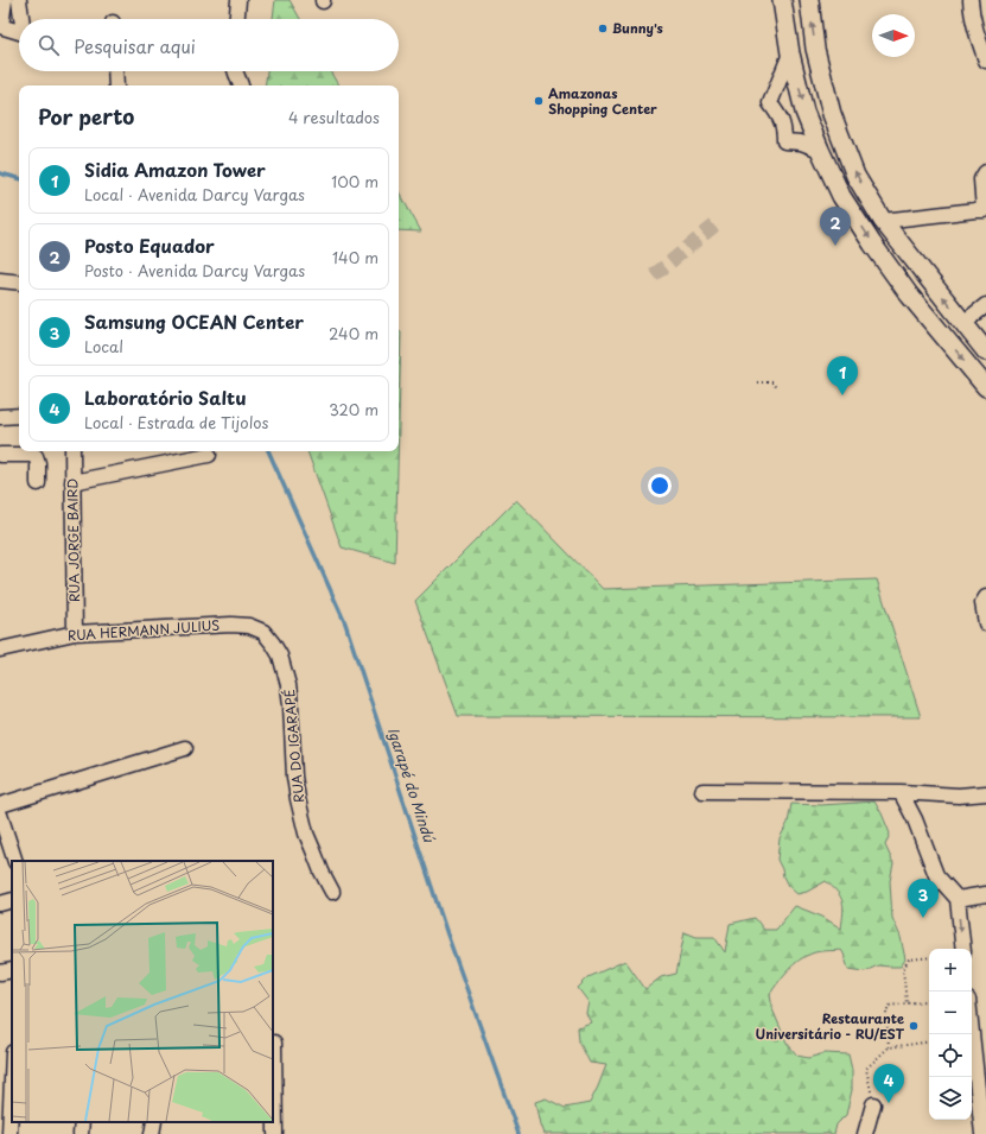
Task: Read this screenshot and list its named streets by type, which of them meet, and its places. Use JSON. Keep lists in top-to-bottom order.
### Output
{
  "streets": {
    "street": ["RUA JORGE BAIRD", "RUA HERMANN JULIUS", "RUA DO IGARAPÉ"]
  },
  "crossings": [
    ["RUA JORGE BAIRD", "RUA HERMANN JULIUS"],
    ["RUA HERMANN JULIUS", "RUA DO IGARAPÉ"]
  ],
  "water": ["Igarapé do Mindú"],
  "places": ["Bunny's", "Amazonas Shopping Center", "Restaurante Universitário - RU/EST"],
  "north": "right",
  "page": {
    "search": "Pesquisar aqui",
    "heading": ["Por perto", "4 resultados"],
    "list": [
      {
        "mark": "1",
        "name": "Sidia Amazon Tower",
        "note": "Local · Avenida Darcy Vargas",
        "value": "100 m"
      },
      {
        "mark": "2",
        "name": "Posto Equador",
        "note": "Posto · Avenida Darcy Vargas",
        "value": "140 m"
      },
      {
        "mark": "3",
        "name": "Samsung OCEAN Center",
        "note": "Local",
        "value": "240 m"
      },
      {
        "mark": "4",
        "name": "Laboratório Saltu",
        "note": "Local · Estrada de Tijolos",
        "value": "320 m"
      }
    ],
    "pins": [
      "2",
      "1",
      "3",
      "4"
    ],
    "map_buttons": ["+", "−"]
  }
}
